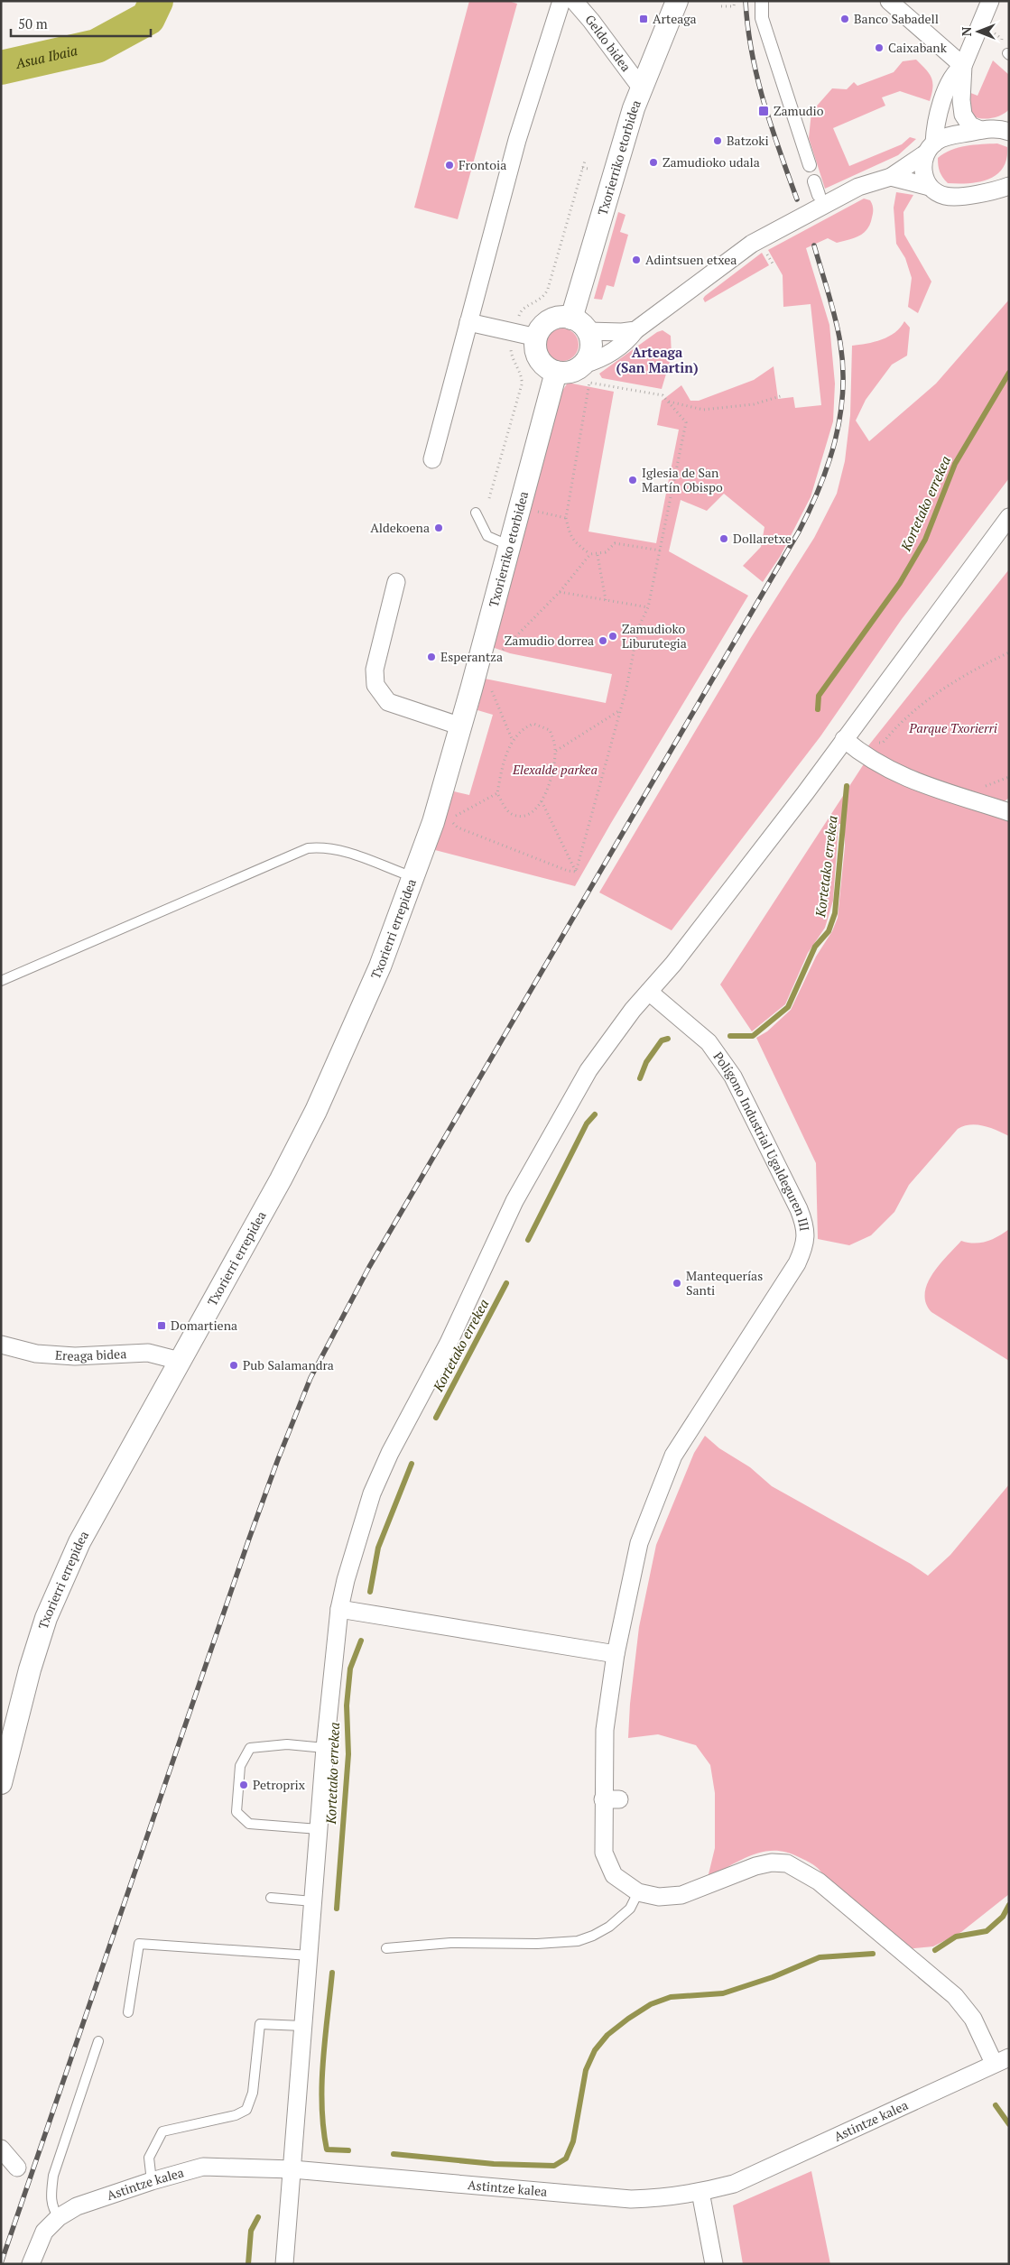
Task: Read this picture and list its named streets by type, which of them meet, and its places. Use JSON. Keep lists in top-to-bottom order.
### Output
{
  "streets": {
    "street": [
      "Geldo bidea",
      "Txorierriko etorbidea",
      "Txorierri errepidea",
      "Polígono Industrial Ugaldeguren III",
      "Ereaga bidea",
      "Astintze kalea"
    ]
  },
  "crossings": [
    ["Geldo bidea", "Txorierriko etorbidea"],
    ["Txorierriko etorbidea", "Txorierri errepidea"],
    ["Txorierri errepidea", "Ereaga bidea"]
  ],
  "districts": ["Arteaga (San Martin)"],
  "water": ["Asua Ibaia", "Kortetako errekea"],
  "parks": ["Parque Txorierri", "Elexalde parkea"],
  "places": {
    "transit": ["Arteaga", "Zamudio", "Domartiena"],
    "other": [
      "Banco Sabadell",
      "Caixabank",
      "Batzoki",
      "Zamudioko udala",
      "Frontoia",
      "Adintsuen etxea",
      "Iglesia de San Martín Obispo",
      "Aldekoena",
      "Dollaretxe",
      "Zamudioko Liburutegia",
      "Zamudio dorrea",
      "Esperantza",
      "Mantequerías Santi",
      "Pub Salamandra",
      "Petroprix"
    ]
  },
  "scale_bar": "50 m",
  "north": "left"
}
